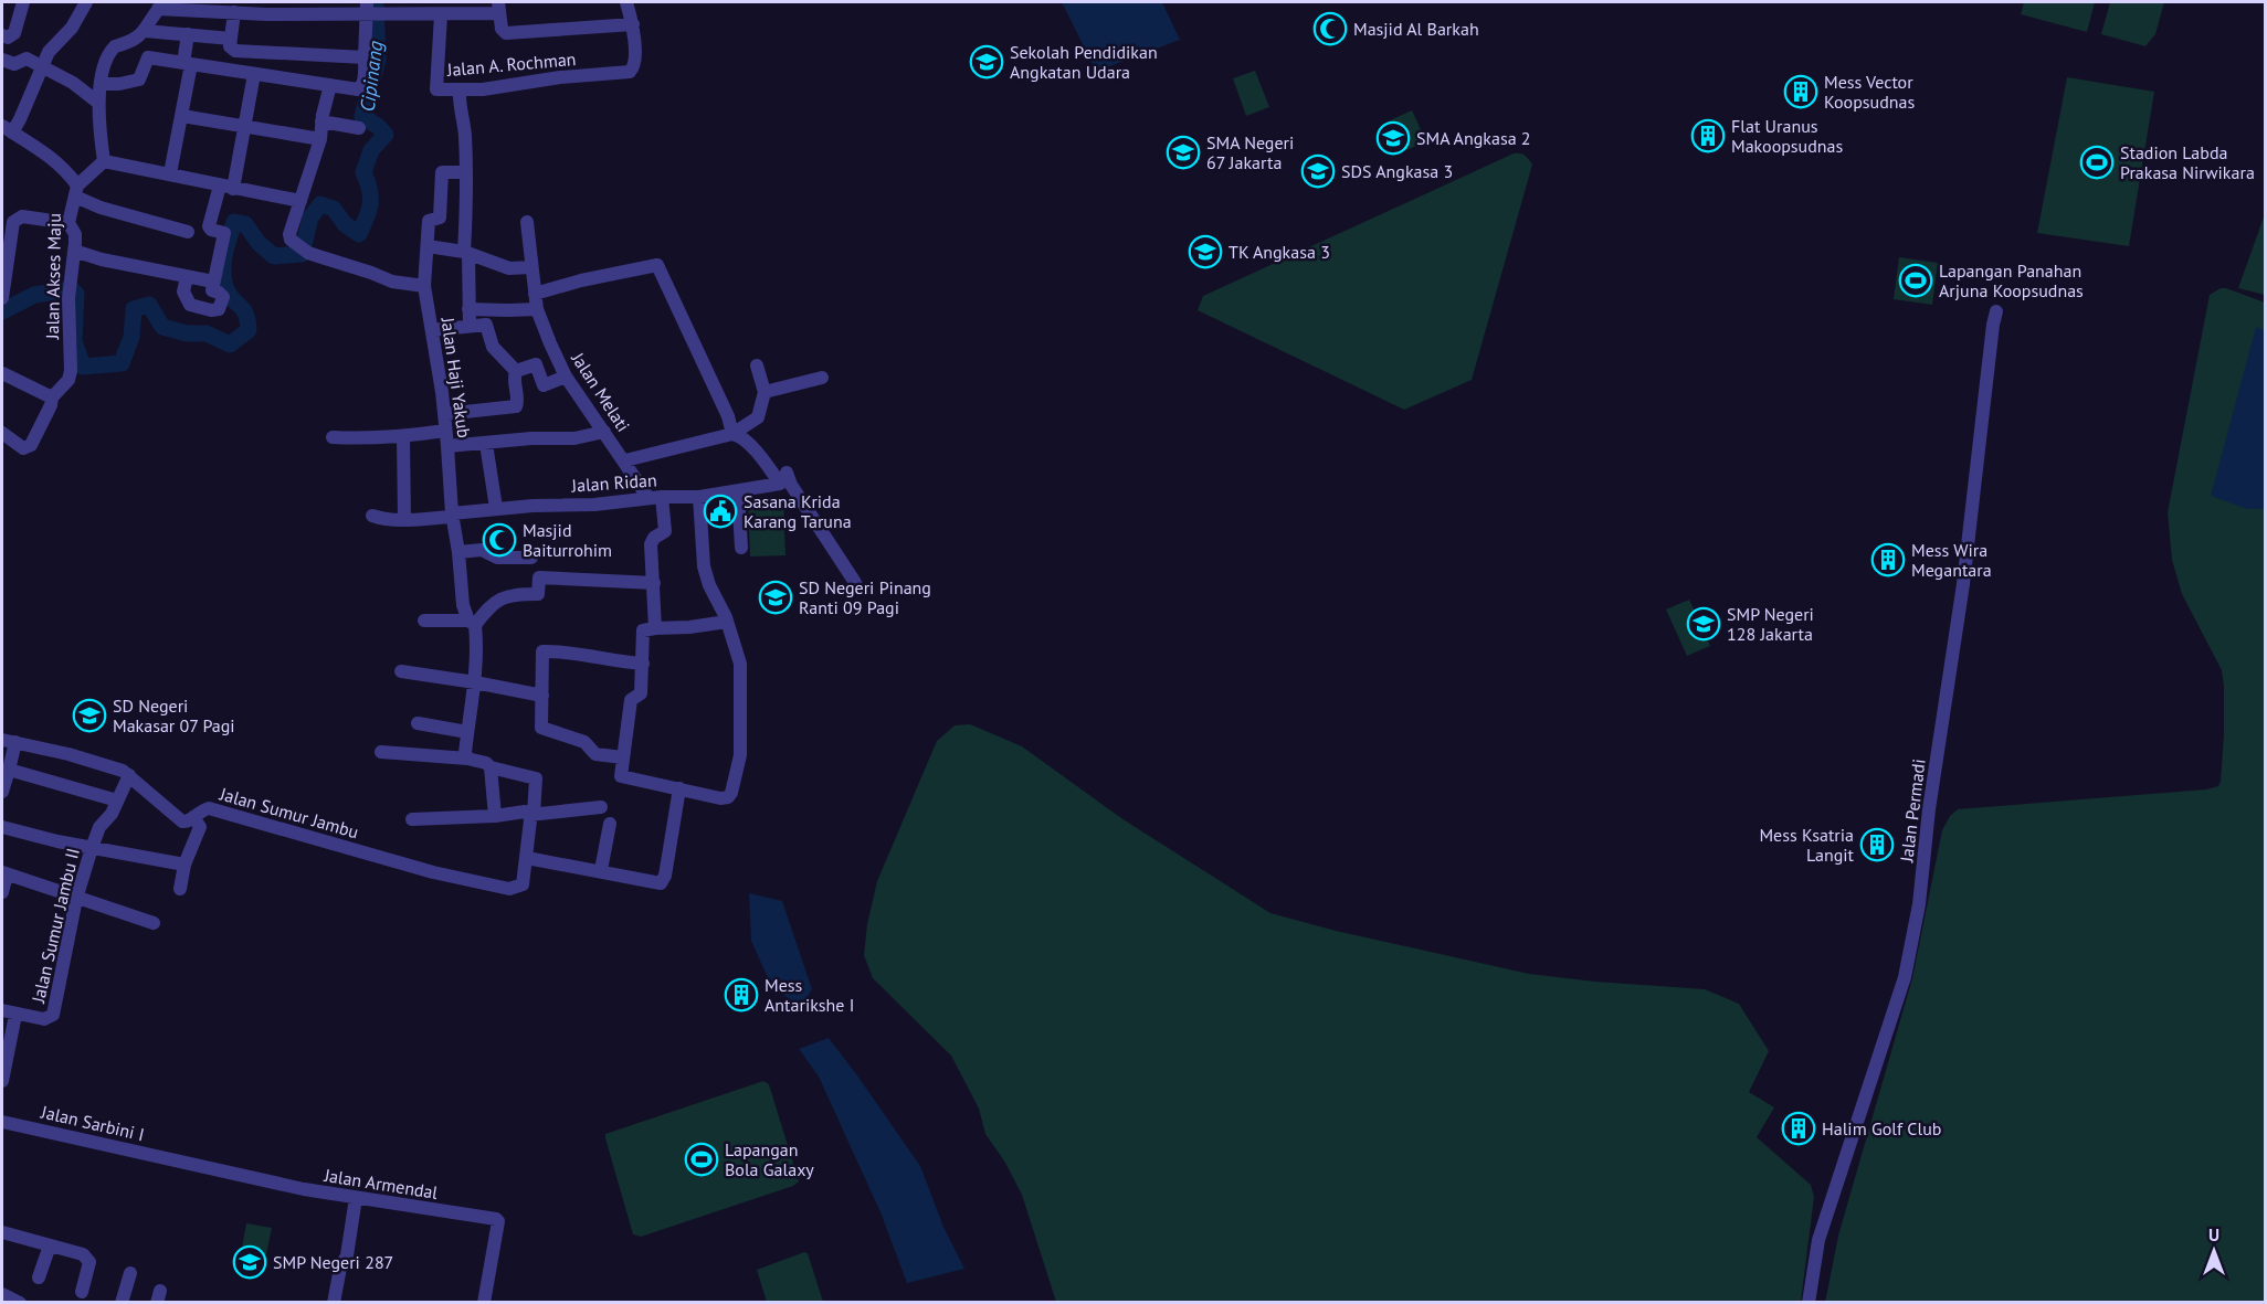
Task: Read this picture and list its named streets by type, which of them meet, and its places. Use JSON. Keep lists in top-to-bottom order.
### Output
{
  "streets": {
    "street": [
      "Jalan A. Rochman",
      "Jalan Akses Maju",
      "Jalan Haji Yakub",
      "Jalan Melati",
      "Jalan Ridan",
      "Jalan Permadi",
      "Jalan Sumur Jambu",
      "Jalan Sumur Jambu II",
      "Jalan Sarbini I",
      "Jalan Armendal"
    ]
  },
  "crossings": [
    ["Jalan Haji Yakub", "Jalan Ridan"],
    ["Jalan Melati", "Jalan Ridan"],
    ["Jalan Sumur Jambu", "Jalan Sumur Jambu II"],
    ["Jalan Sarbini I", "Jalan Armendal"]
  ],
  "water": ["Cipinang"],
  "places": {
    "mosque": ["Masjid Al Barkah", "Masjid Baiturrohim"],
    "school or university": [
      "Sekolah Pendidikan Angkatan Udara",
      "SMA Angkasa 2",
      "SMA Negeri 67 Jakarta",
      "SDS Angkasa 3",
      "TK Angkasa 3",
      "SD Negeri Pinang Ranti 09 Pagi",
      "SMP Negeri 128 Jakarta",
      "SD Negeri Makasar 07 Pagi",
      "SMP Negeri 287"
    ],
    "building": [
      "Mess Vector Koopsudnas",
      "Flat Uranus Makoopsudnas",
      "Mess Wira Megantara",
      "Mess Ksatria Langit",
      "Mess Antarikshe I",
      "Halim Golf Club"
    ],
    "sports": ["Stadion Labda Prakasa Nirwikara", "Lapangan Panahan Arjuna Koopsudnas", "Lapangan Bola Galaxy"],
    "public building": ["Sasana Krida Karang Taruna"]
  },
  "north": "top"
}
